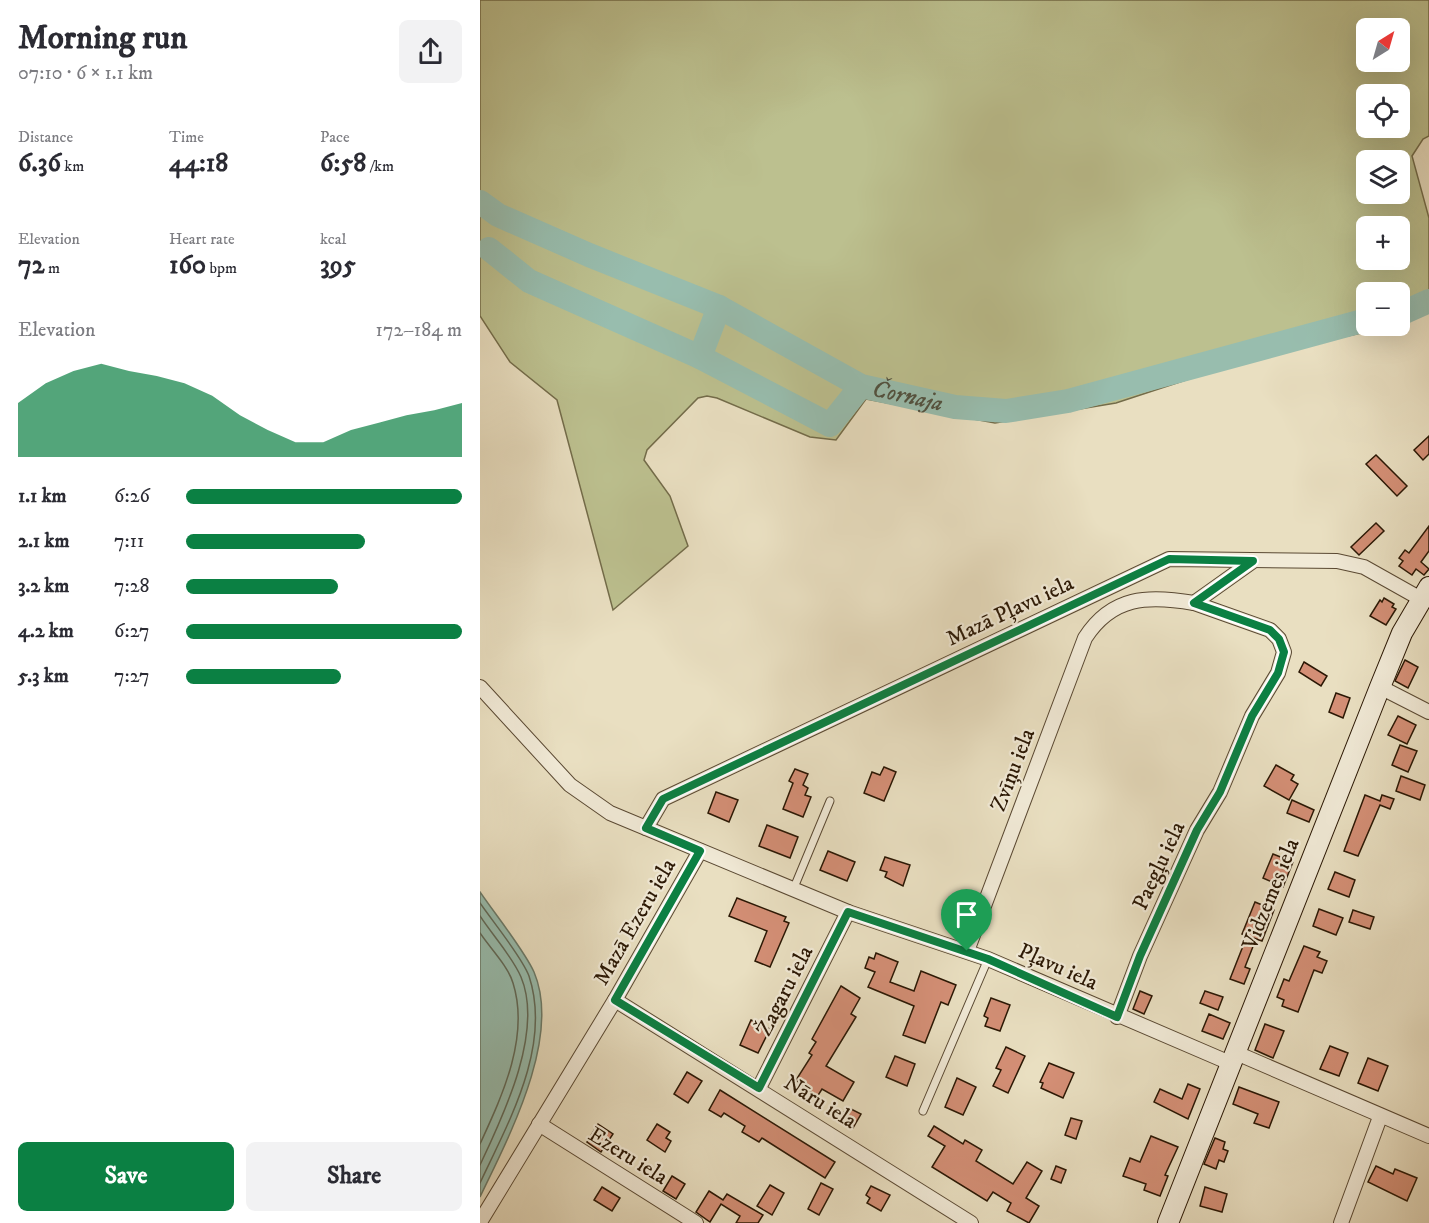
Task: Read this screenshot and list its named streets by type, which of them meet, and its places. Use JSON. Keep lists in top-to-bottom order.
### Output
{
  "streets": {
    "street": [
      "Mazā Pļavu iela",
      "Zvīņu iela",
      "Paegļu iela",
      "Vidzemes iela",
      "Mazā Ezeru iela",
      "Pļavu iela",
      "Žagaru iela",
      "Nāru iela",
      "Ezeru iela"
    ]
  },
  "crossings": [
    ["Mazā Pļavu iela", "Vidzemes iela"],
    ["Mazā Pļavu iela", "Mazā Ezeru iela"],
    ["Zvīņu iela", "Paegļu iela"],
    ["Zvīņu iela", "Pļavu iela"],
    ["Paegļu iela", "Pļavu iela"],
    ["Vidzemes iela", "Pļavu iela"],
    ["Mazā Ezeru iela", "Pļavu iela"],
    ["Mazā Ezeru iela", "Nāru iela"],
    ["Mazā Ezeru iela", "Ezeru iela"],
    ["Pļavu iela", "Žagaru iela"],
    ["Žagaru iela", "Nāru iela"]
  ],
  "water": ["Čornaja"],
  "north": "top right",
  "page": {
    "heading": ["Morning run", "07:10 · 6 × 1.1 km"],
    "map_buttons": ["+", "−"],
    "stats": [
      ["Distance", "6.36 km"],
      ["Time", "44:18"],
      ["Pace", "6:58 /km"],
      ["Elevation", "72 m"],
      ["Heart rate", "160 bpm"],
      ["kcal", "395"]
    ],
    "chart": ["Elevation", "172–184 m"],
    "list": [
      {
        "name": "1.1 km",
        "note": "6:26"
      },
      {
        "name": "2.1 km",
        "note": "7:11"
      },
      {
        "name": "3.2 km",
        "note": "7:28"
      },
      {
        "name": "4.2 km",
        "note": "6:27"
      },
      {
        "name": "5.3 km",
        "note": "7:27"
      }
    ],
    "buttons": ["Save", "Share"]
  }
}
